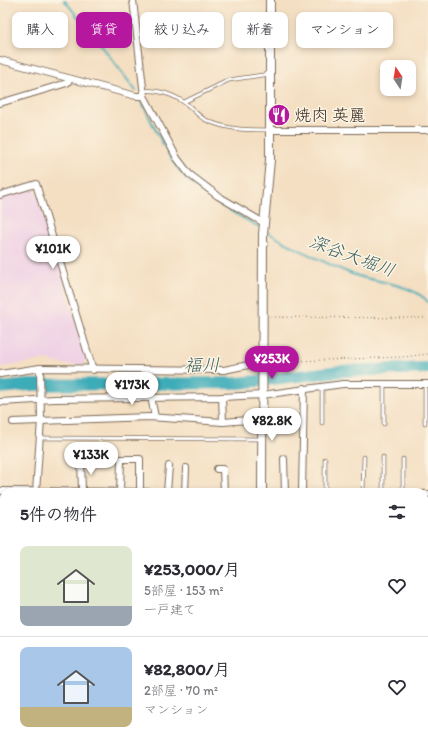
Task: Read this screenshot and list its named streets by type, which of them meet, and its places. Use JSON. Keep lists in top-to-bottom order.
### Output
{
  "water": ["深谷大堀川", "福川"],
  "places": {
    "restaurant": ["焼肉 英麗"]
  },
  "north": "top",
  "page": {
    "chip": [
      "購入",
      "賃貸",
      "絞り込み",
      "新着",
      "マンション"
    ],
    "price": [
      "¥101K",
      "¥253K",
      "¥173K",
      "¥82.8K",
      "¥133K"
    ],
    "heading": "5件の物件",
    "list": [
      {
        "name": "¥253,000/月",
        "note": "5部屋 · 153 m² · 一戸建て"
      },
      {
        "name": "¥82,800/月",
        "note": "2部屋 · 70 m² · マンション"
      }
    ]
  }
}
